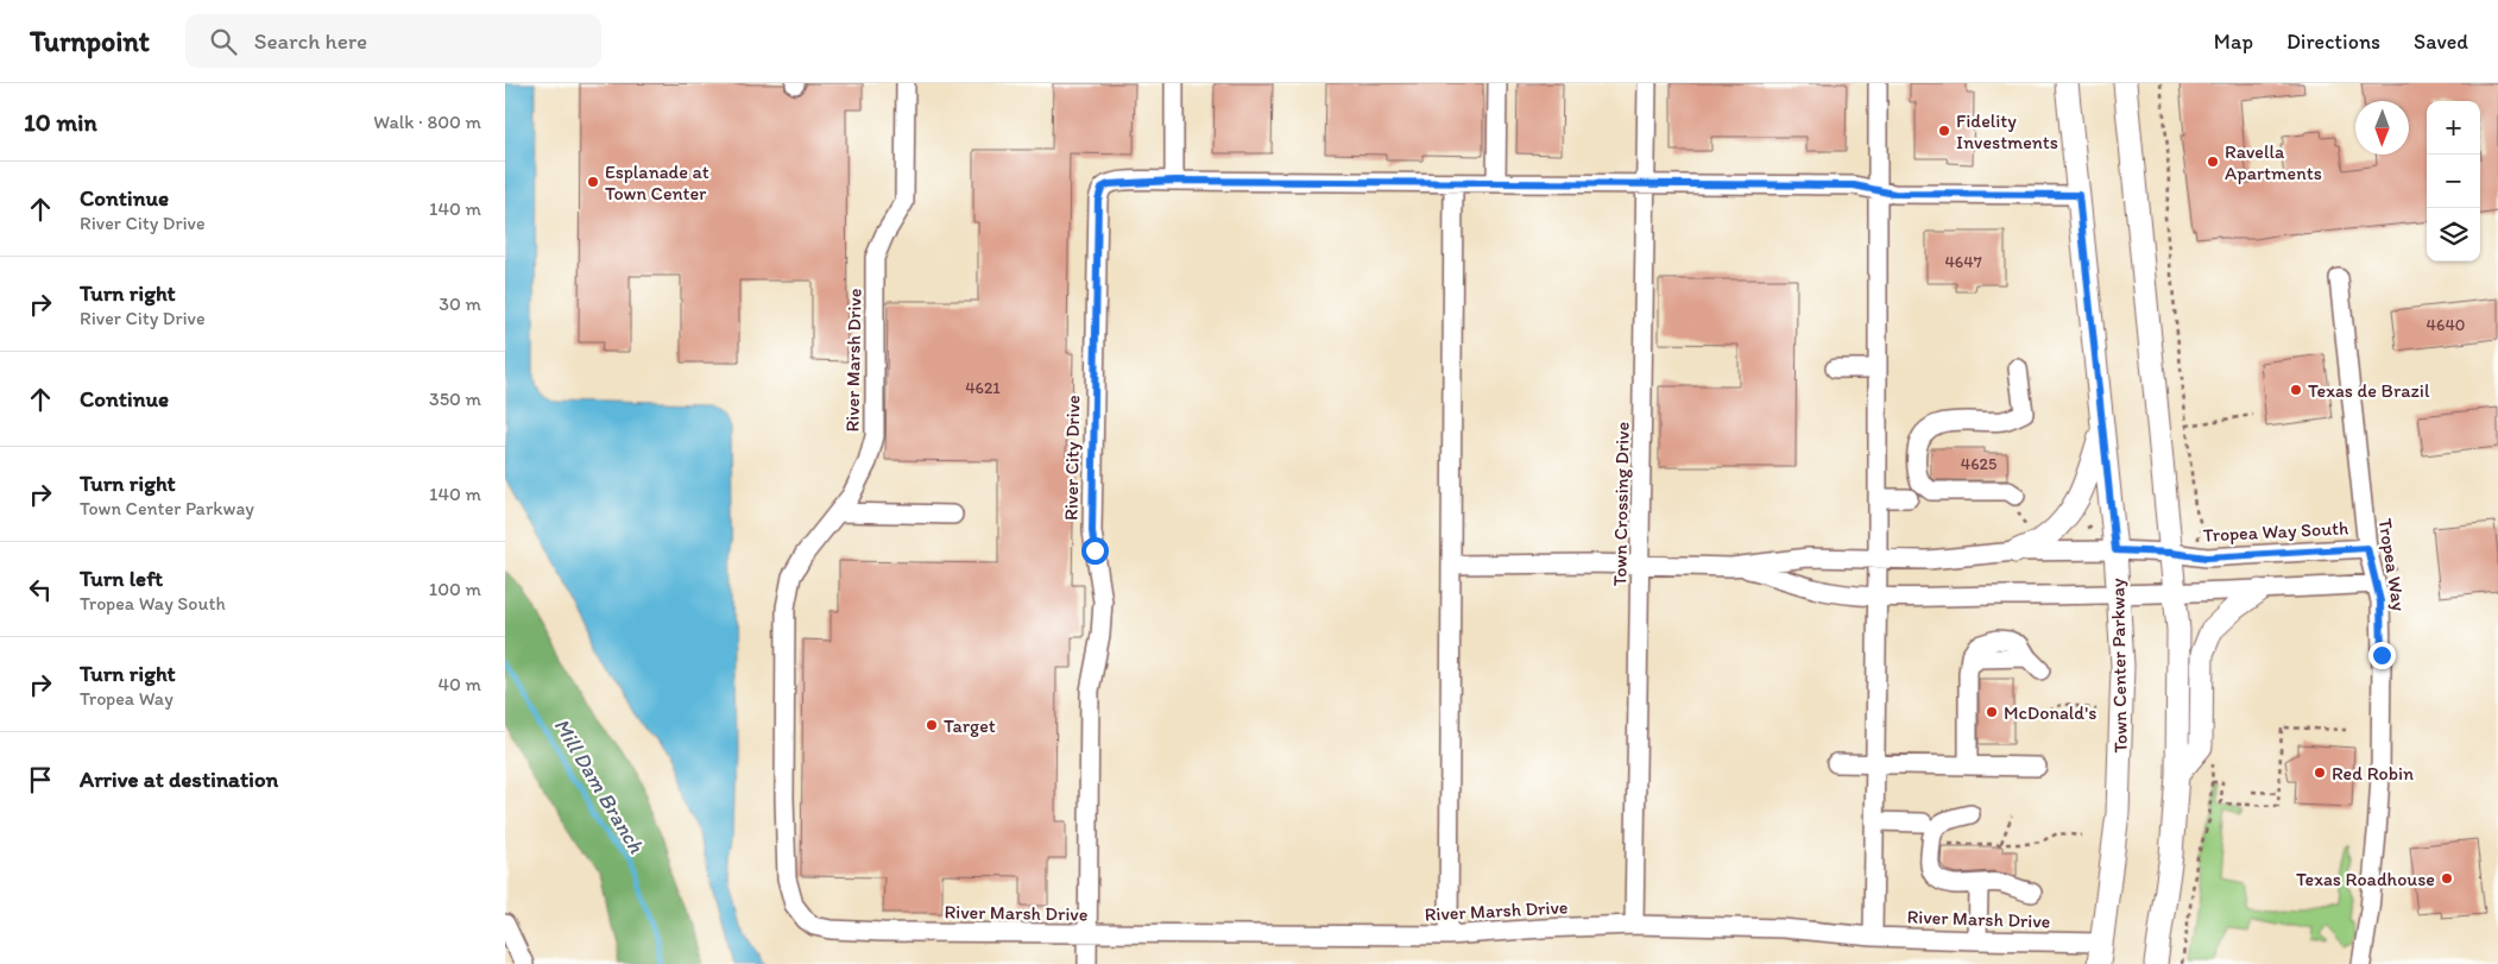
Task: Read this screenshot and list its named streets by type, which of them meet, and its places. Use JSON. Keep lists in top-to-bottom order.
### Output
{
  "streets": {
    "main road": ["Town Center Parkway"],
    "street": [
      "River Marsh Drive",
      "River City Drive",
      "Town Crossing Drive",
      "Tropea Way South",
      "Tropea Way"
    ]
  },
  "crossings": [
    ["River Marsh Drive", "River City Drive"],
    ["River Marsh Drive", "Town Crossing Drive"],
    ["River Marsh Drive", "Town Center Parkway"],
    ["Tropea Way South", "Tropea Way"],
    ["Tropea Way South", "Town Center Parkway"]
  ],
  "water": ["Mill Dam Branch"],
  "places": [
    "Fidelity Investments",
    "Ravella Apartments",
    "Esplanade at Town Center",
    "Texas de Brazil",
    "McDonald's",
    "Target",
    "Red Robin",
    "Texas Roadhouse"
  ],
  "house_numbers": [
    "4647",
    "4640",
    "4621",
    "4625"
  ],
  "north": "bottom",
  "page": {
    "header": "Turnpoint",
    "search": "Search here",
    "nav": ["Map", "Directions", "Saved"],
    "heading": ["10 min", "Walk · 800 m"],
    "map_buttons": ["+", "−"],
    "list": [
      ["Continue", "River City Drive", "140 m"],
      ["Turn right", "River City Drive", "30 m"],
      ["Continue", "350 m"],
      ["Turn right", "Town Center Parkway", "140 m"],
      ["Turn left", "Tropea Way South", "100 m"],
      ["Turn right", "Tropea Way", "40 m"],
      "Arrive at destination"
    ]
  }
}
